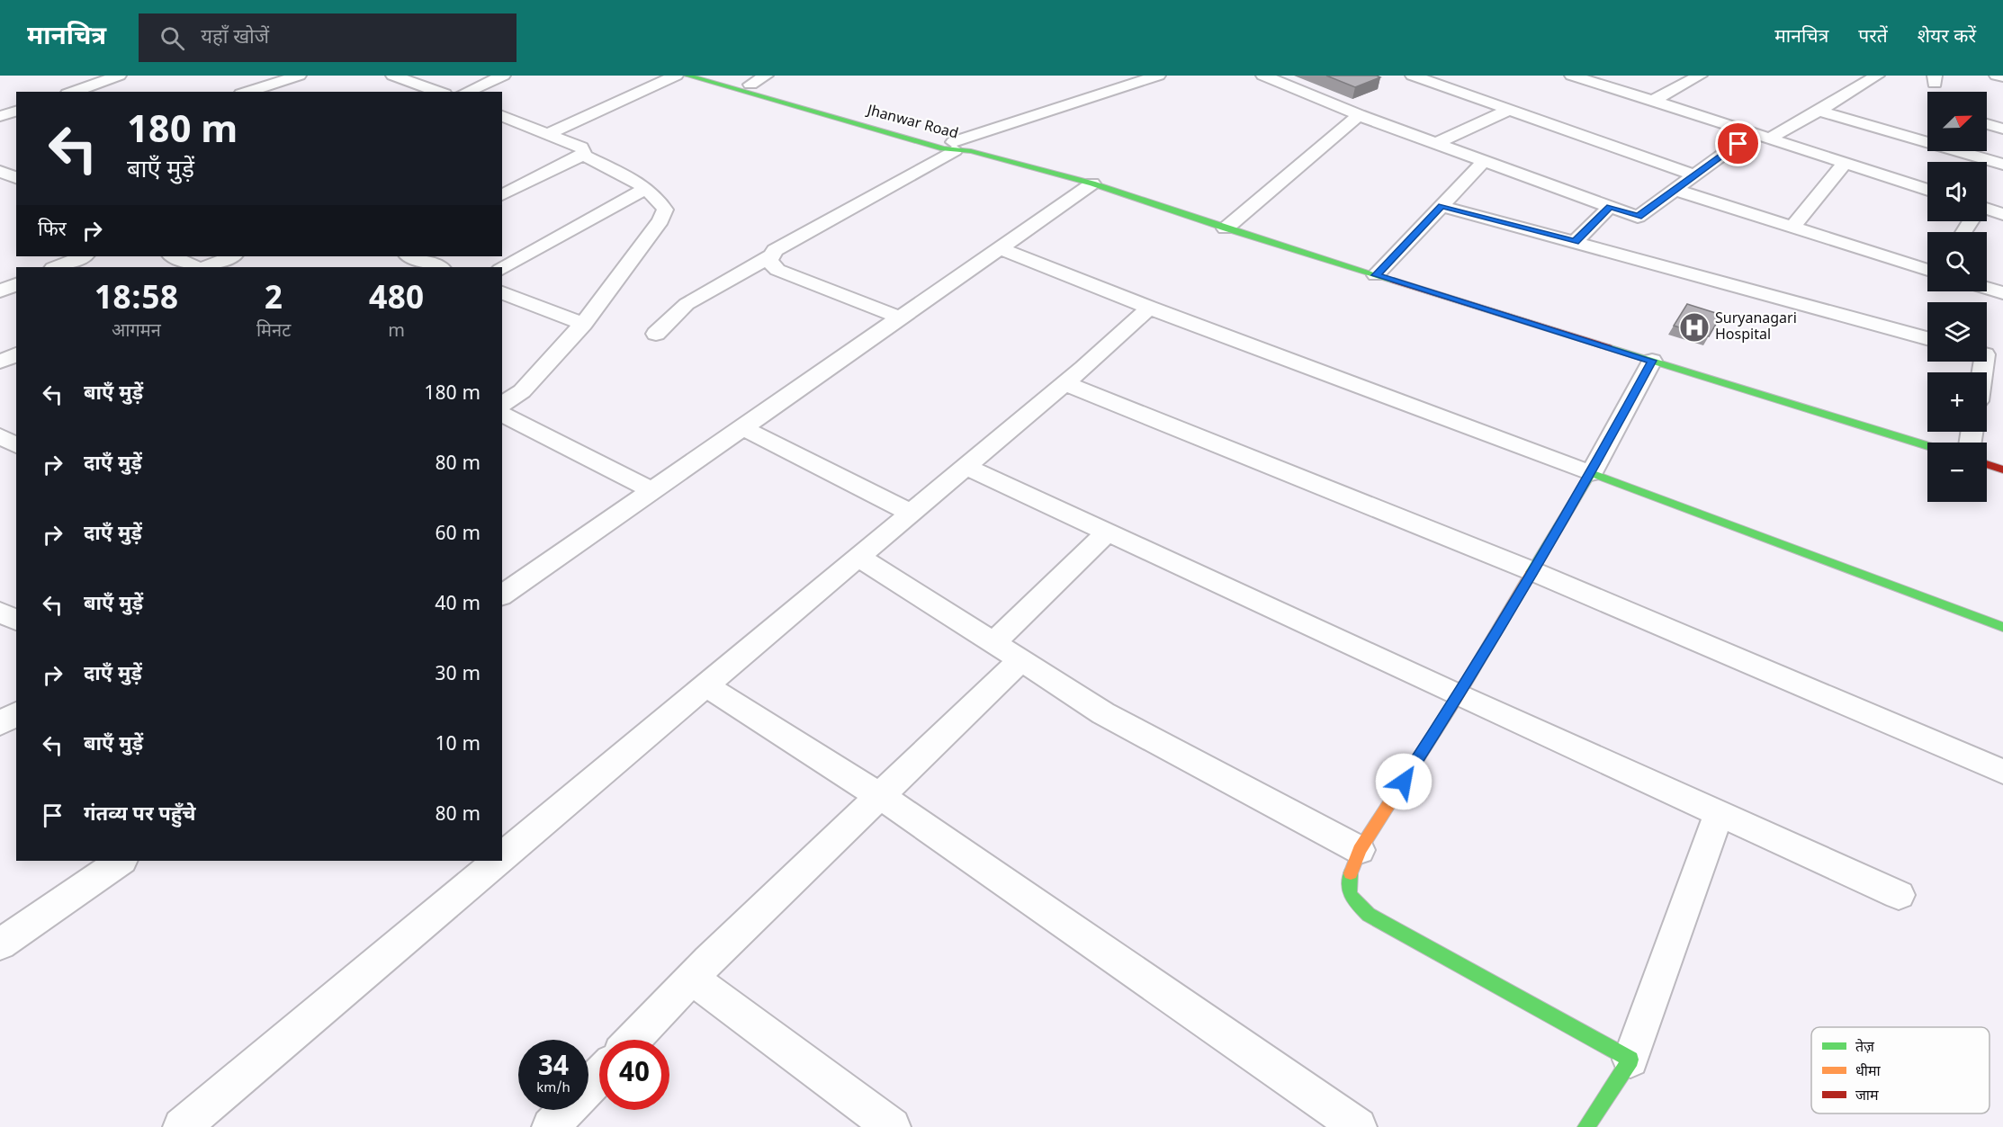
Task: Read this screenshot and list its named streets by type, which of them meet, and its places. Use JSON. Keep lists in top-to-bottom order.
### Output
{
  "streets": {
    "street": ["Jhanwar Road"]
  },
  "places": {
    "hospital": ["Suryanagari Hospital"]
  },
  "legend": ["तेज़", "धीमा", "जाम"],
  "north": "top right",
  "page": {
    "header": "मानचित्र",
    "search": "यहाँ खोजें",
    "nav": ["मानचित्र", "परतें", "शेयर करें"],
    "map_buttons": ["+", "−"],
    "turn": ["180 m", "बाएँ मुड़ें"],
    "then": "फिर",
    "eta": [
      "18:58",
      "आगमन",
      "2",
      "मिनट",
      "480",
      "m"
    ],
    "list": [
      {
        "name": "बाएँ मुड़ें",
        "value": "180 m"
      },
      {
        "name": "दाएँ मुड़ें",
        "value": "80 m"
      },
      {
        "name": "दाएँ मुड़ें",
        "value": "60 m"
      },
      {
        "name": "बाएँ मुड़ें",
        "value": "40 m"
      },
      {
        "name": "दाएँ मुड़ें",
        "value": "30 m"
      },
      {
        "name": "बाएँ मुड़ें",
        "value": "10 m"
      },
      {
        "name": "गंतव्य पर पहुँचे",
        "value": "80 m"
      }
    ],
    "speed": "34 km/h",
    "limit": "40"
  }
}
